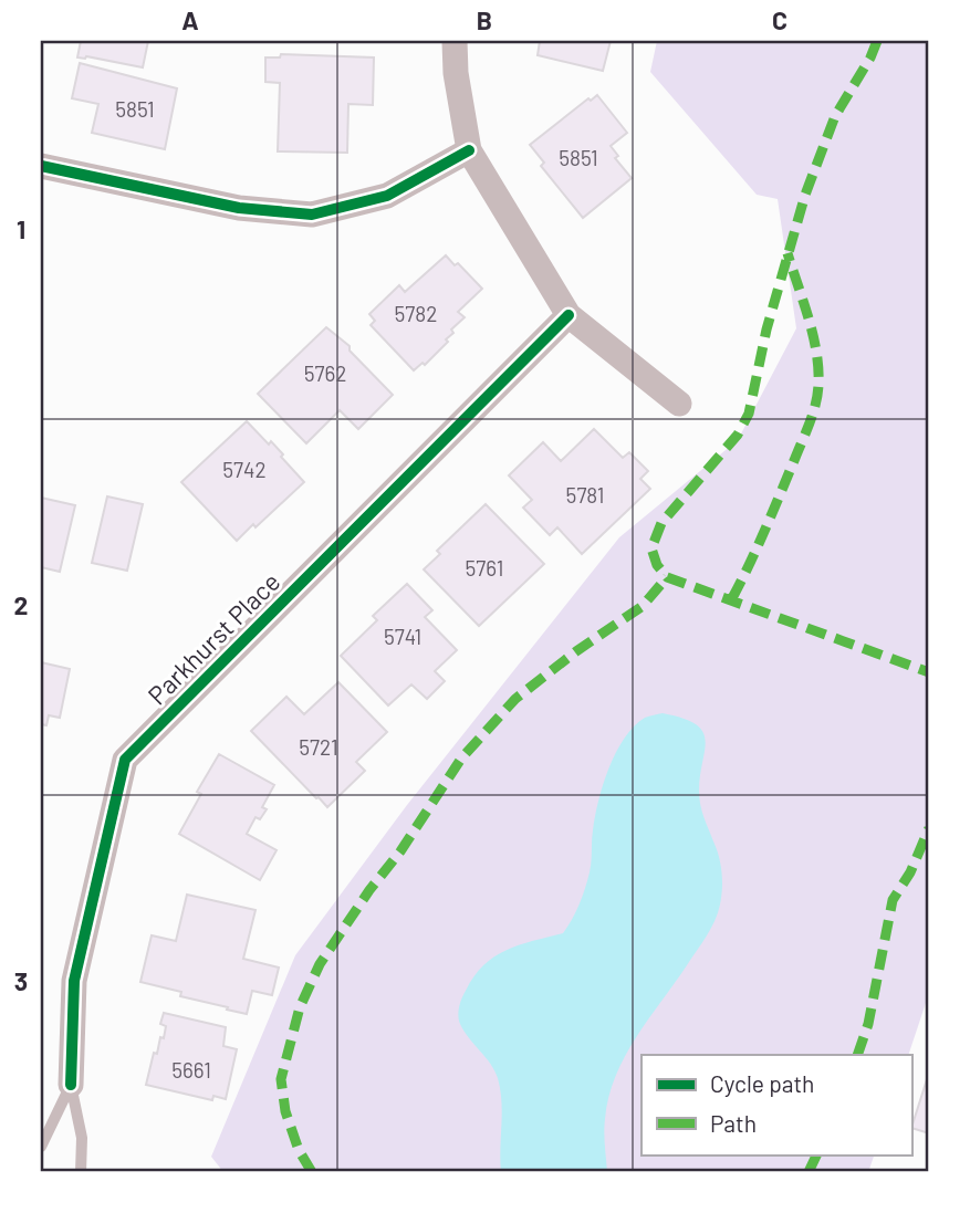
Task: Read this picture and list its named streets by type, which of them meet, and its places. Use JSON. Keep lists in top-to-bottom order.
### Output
{
  "streets": {
    "street": ["Parkhurst Place"]
  },
  "house_numbers": [
    "5851",
    "5851",
    "5782",
    "5762",
    "5742",
    "5781",
    "5761",
    "5741",
    "5721",
    "5661"
  ],
  "legend": ["Cycle path", "Path"],
  "grid": {
    "columns": ["A", "B", "C"],
    "rows": ["1", "2", "3"]
  }
}
